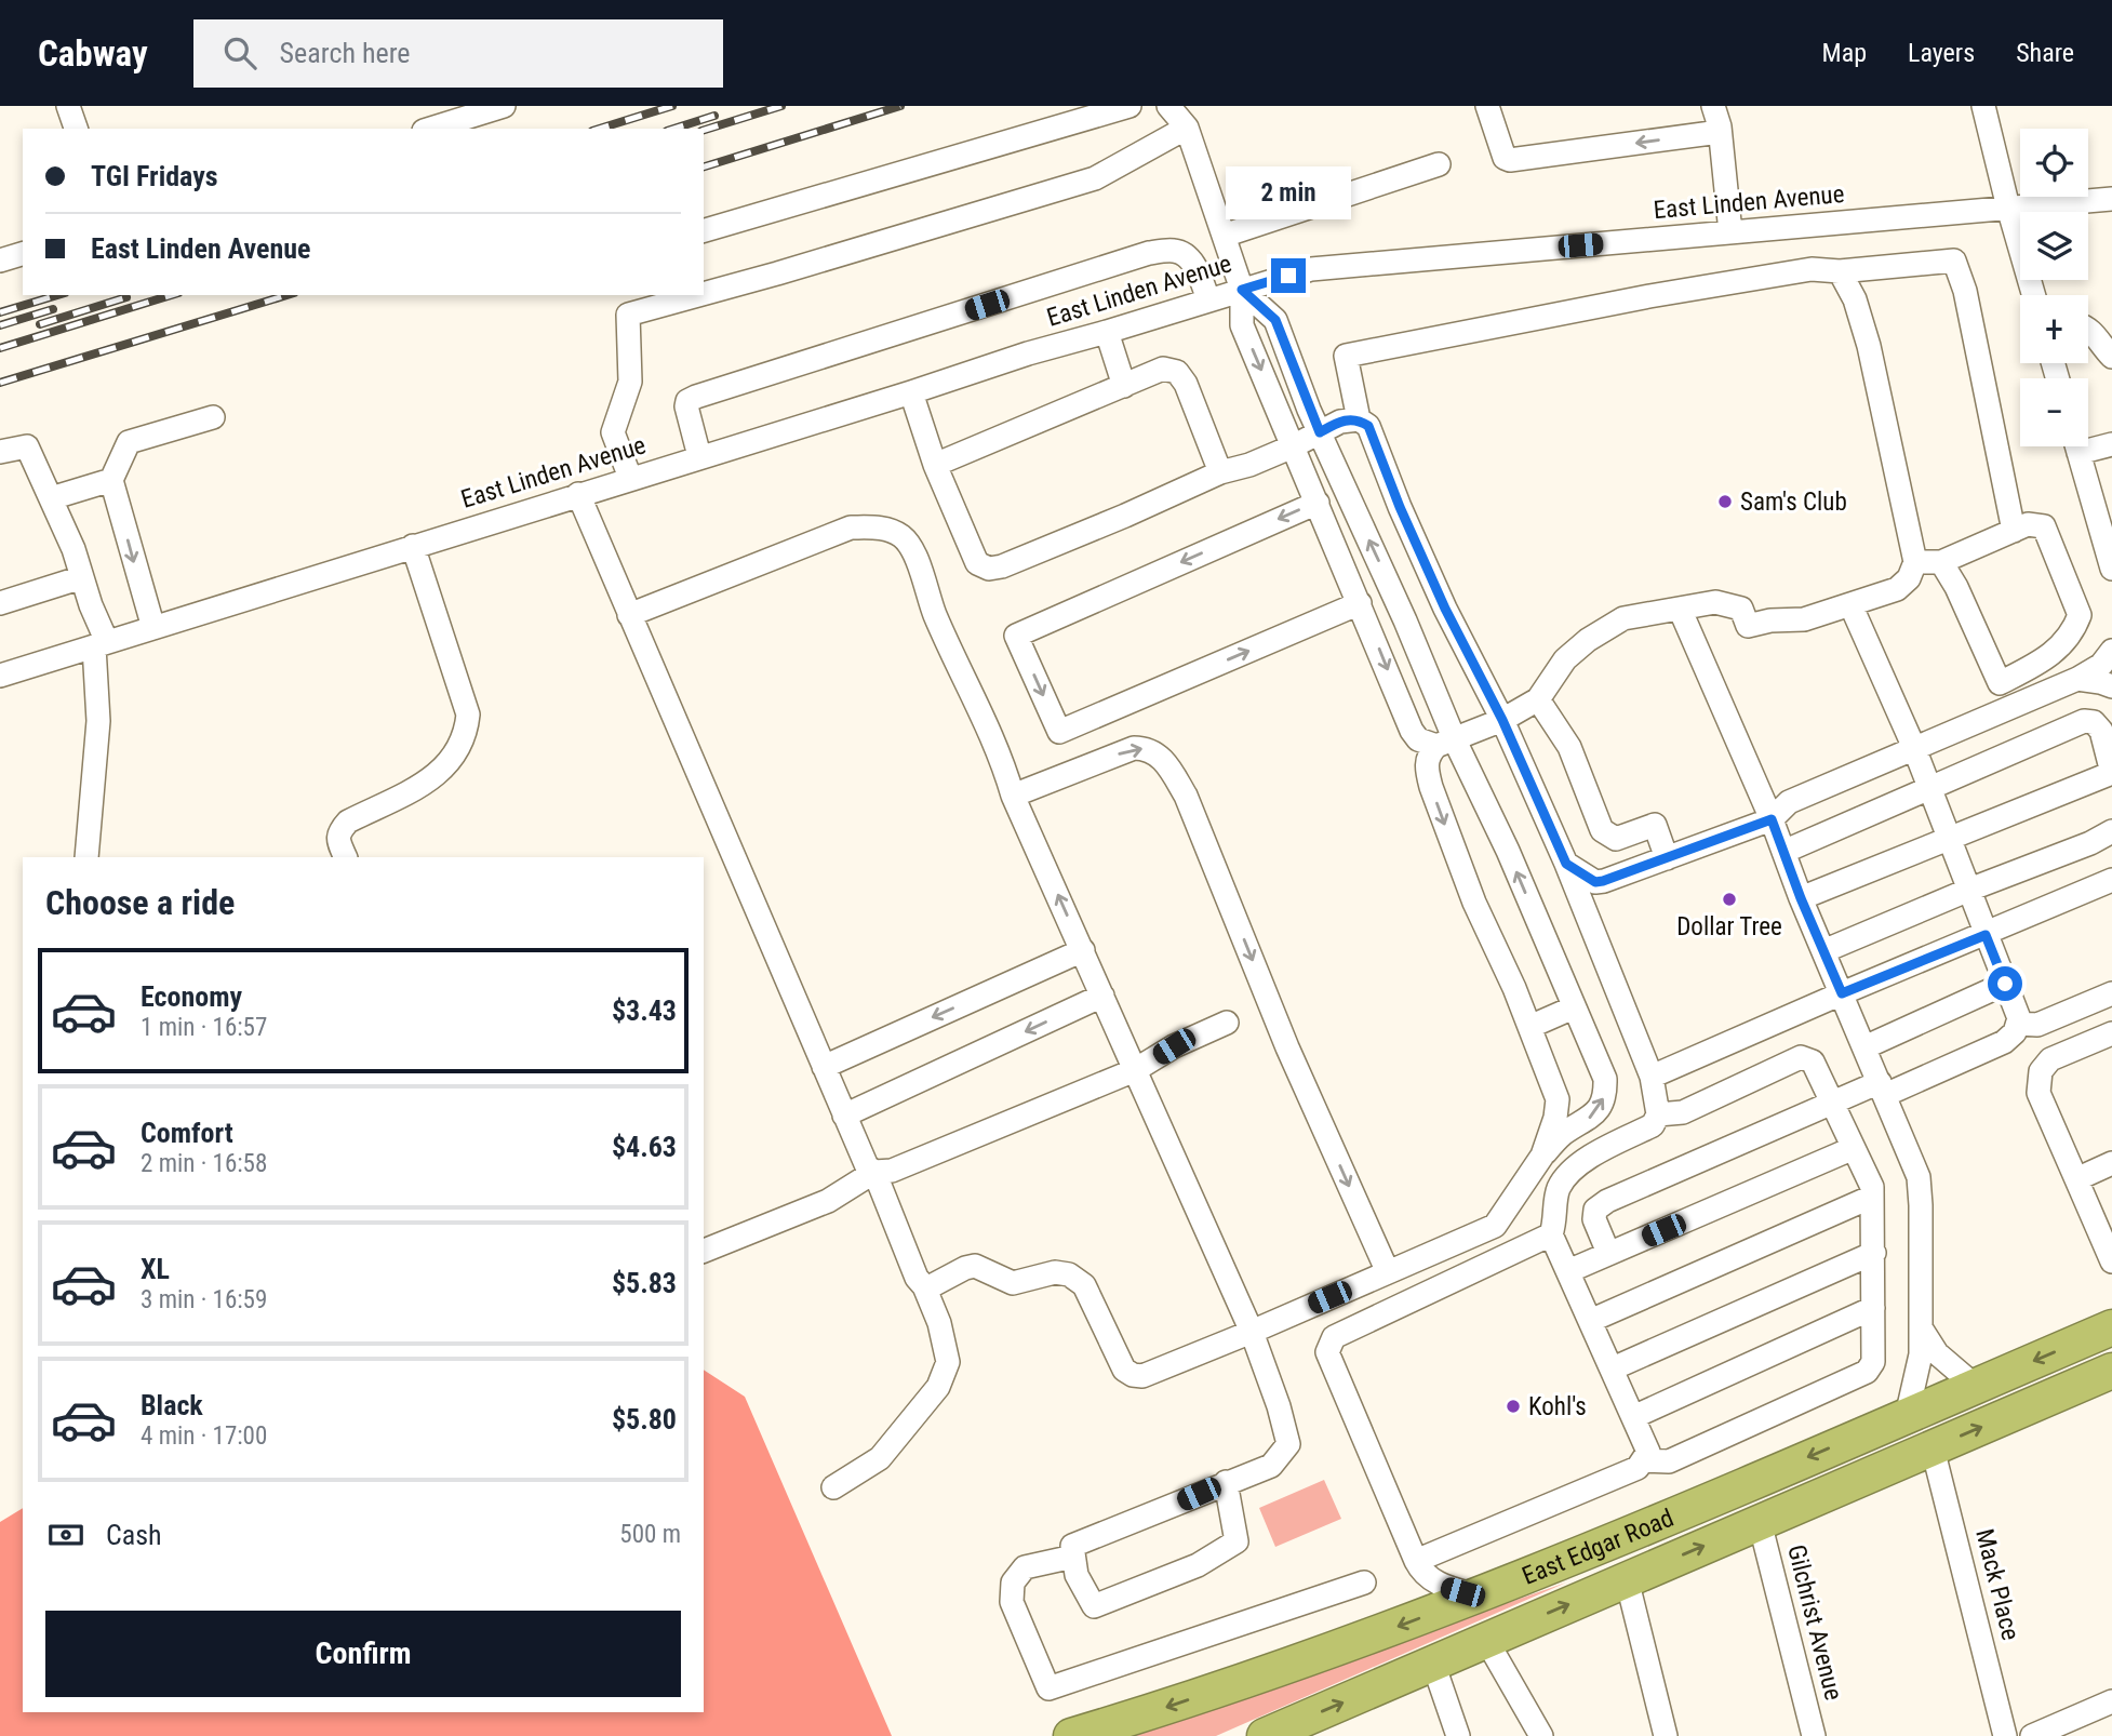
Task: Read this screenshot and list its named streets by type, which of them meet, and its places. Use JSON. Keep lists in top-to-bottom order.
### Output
{
  "streets": {
    "highway": ["East Edgar Road"],
    "street": ["East Linden Avenue", "Mack Place", "Gilchrist Avenue"]
  },
  "crossings": [
    ["East Edgar Road", "Mack Place"],
    ["East Edgar Road", "Gilchrist Avenue"]
  ],
  "places": ["Sam's Club", "Dollar Tree", "Kohl's"],
  "page": {
    "header": "Cabway",
    "search": "Search here",
    "nav": ["Map", "Layers", "Share"],
    "map_buttons": ["+", "−"],
    "banner": ["TGI Fridays", "East Linden Avenue"],
    "bubble": "2 min",
    "heading": "Choose a ride",
    "list": [
      {
        "name": "Economy",
        "note": "1 min · 16:57",
        "value": "$3.43"
      },
      {
        "name": "Comfort",
        "note": "2 min · 16:58",
        "value": "$4.63"
      },
      {
        "name": "XL",
        "note": "3 min · 16:59",
        "value": "$5.83"
      },
      {
        "name": "Black",
        "note": "4 min · 17:00",
        "value": "$5.80"
      }
    ],
    "pay": ["Cash", "500 m"],
    "buttons": "Confirm"
  }
}
